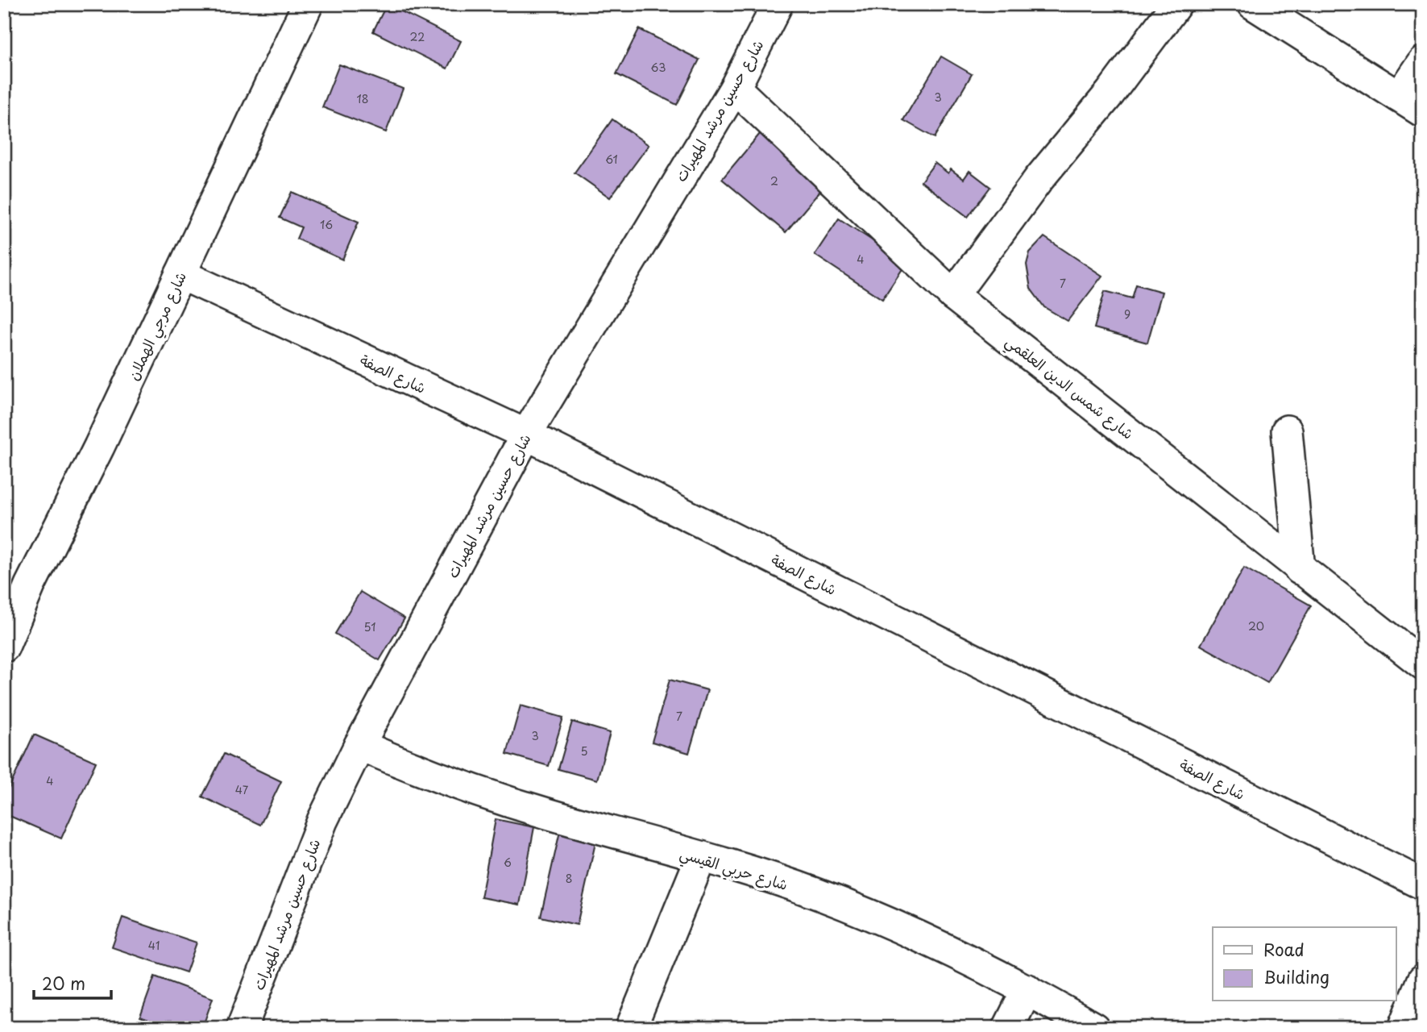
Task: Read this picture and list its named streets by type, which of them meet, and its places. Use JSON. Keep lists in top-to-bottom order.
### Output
{
  "streets": {
    "street": [
      "شارع حسين مرشد المهيرات",
      "شارع مرجي الهملان",
      "شارع الصفة",
      "شارع شمس الدين العلقمي",
      "شارع حربي القيسي"
    ]
  },
  "crossings": [
    ["شارع حسين مرشد المهيرات", "شارع الصفة"],
    ["شارع حسين مرشد المهيرات", "شارع شمس الدين العلقمي"],
    ["شارع حسين مرشد المهيرات", "شارع حربي القيسي"],
    ["شارع مرجي الهملان", "شارع الصفة"]
  ],
  "house_numbers": [
    "22",
    "63",
    "3",
    "18",
    "61",
    "2",
    "16",
    "4",
    "7",
    "9",
    "20",
    "51",
    "7",
    "3",
    "5",
    "4",
    "47",
    "6",
    "8",
    "41"
  ],
  "legend": ["Road", "Building"],
  "scale_bar": "20 m"
}
